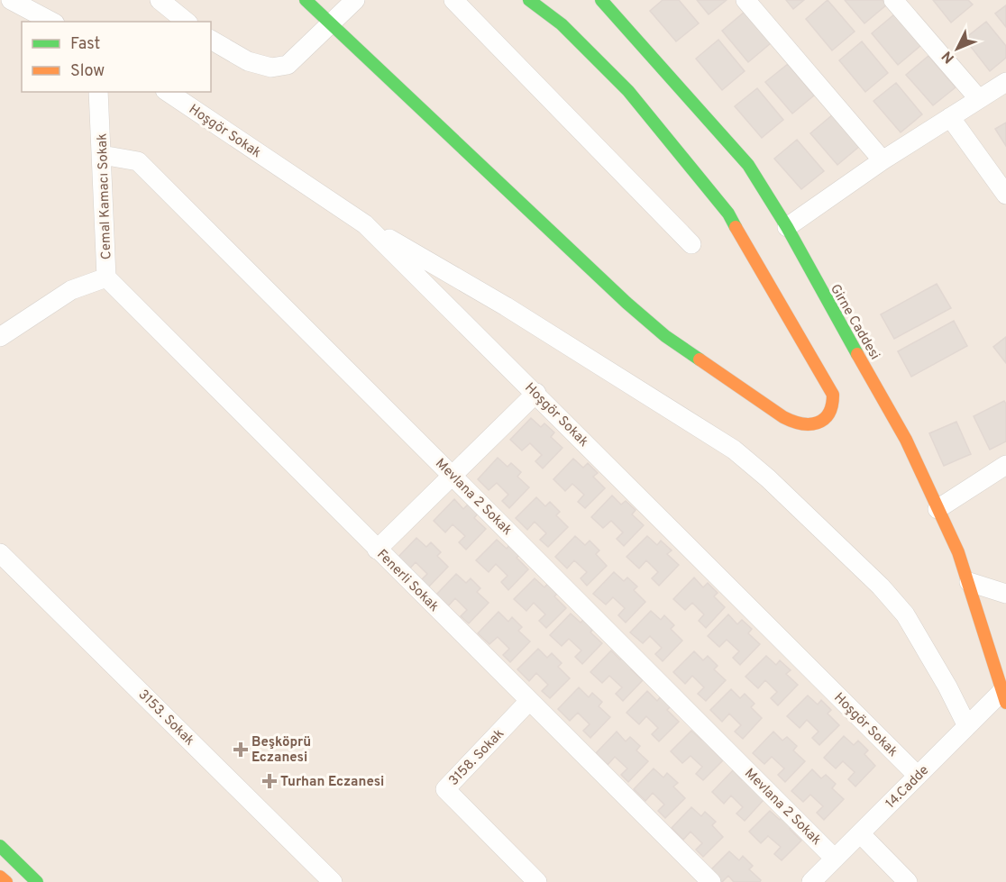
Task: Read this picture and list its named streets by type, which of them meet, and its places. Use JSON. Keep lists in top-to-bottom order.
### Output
{
  "streets": {
    "street": [
      "Hoşgör Sokak",
      "Cemal Kamacı Sokak",
      "Girne Caddesi",
      "Mevlana 2 Sokak",
      "Fenerli Sokak",
      "3153. Sokak",
      "3158. Sokak",
      "14.Cadde"
    ]
  },
  "crossings": [
    ["Hoşgör Sokak", "14.Cadde"],
    ["Cemal Kamacı Sokak", "Mevlana 2 Sokak"],
    ["Cemal Kamacı Sokak", "Fenerli Sokak"],
    ["Girne Caddesi", "14.Cadde"],
    ["Mevlana 2 Sokak", "14.Cadde"],
    ["Fenerli Sokak", "3158. Sokak"]
  ],
  "places": {
    "health": ["Beşköprü Eczanesi", "Turhan Eczanesi"]
  },
  "legend": ["Fast", "Slow"],
  "north": "bottom left"
}
